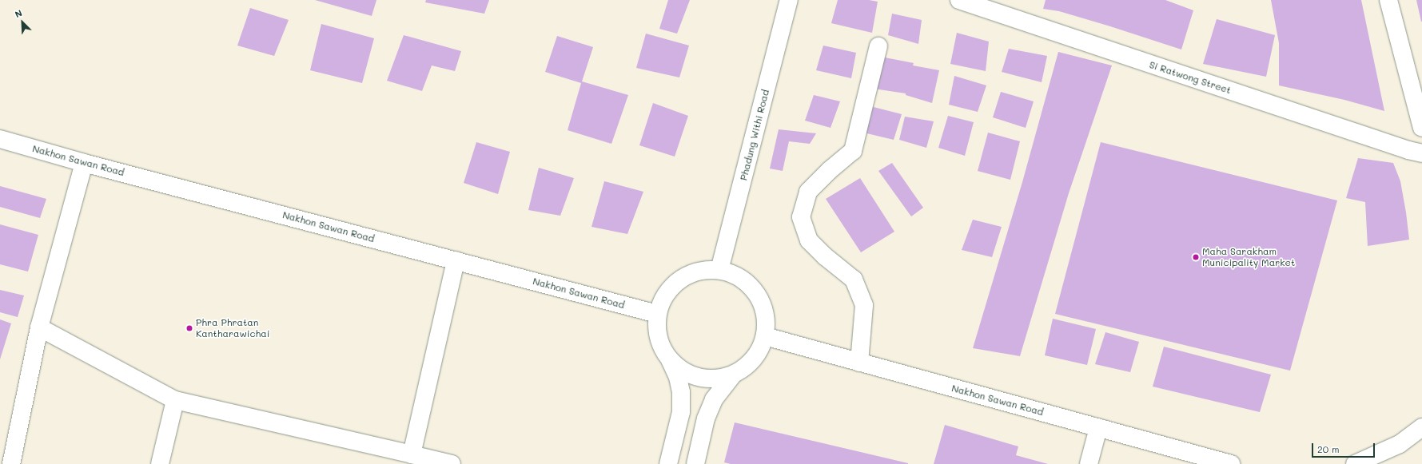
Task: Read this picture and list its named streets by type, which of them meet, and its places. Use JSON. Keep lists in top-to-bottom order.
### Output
{
  "streets": {
    "main road": ["Si Ratwong Street", "Phadung Withi Road", "Nakhon Sawan Road"]
  },
  "crossings": [
    ["Phadung Withi Road", "Nakhon Sawan Road"]
  ],
  "places": ["Maha Sarakham Municipality Market", "Phra Phratan Kantharawichai"],
  "scale_bar": "20 m",
  "north": "top left"
}
